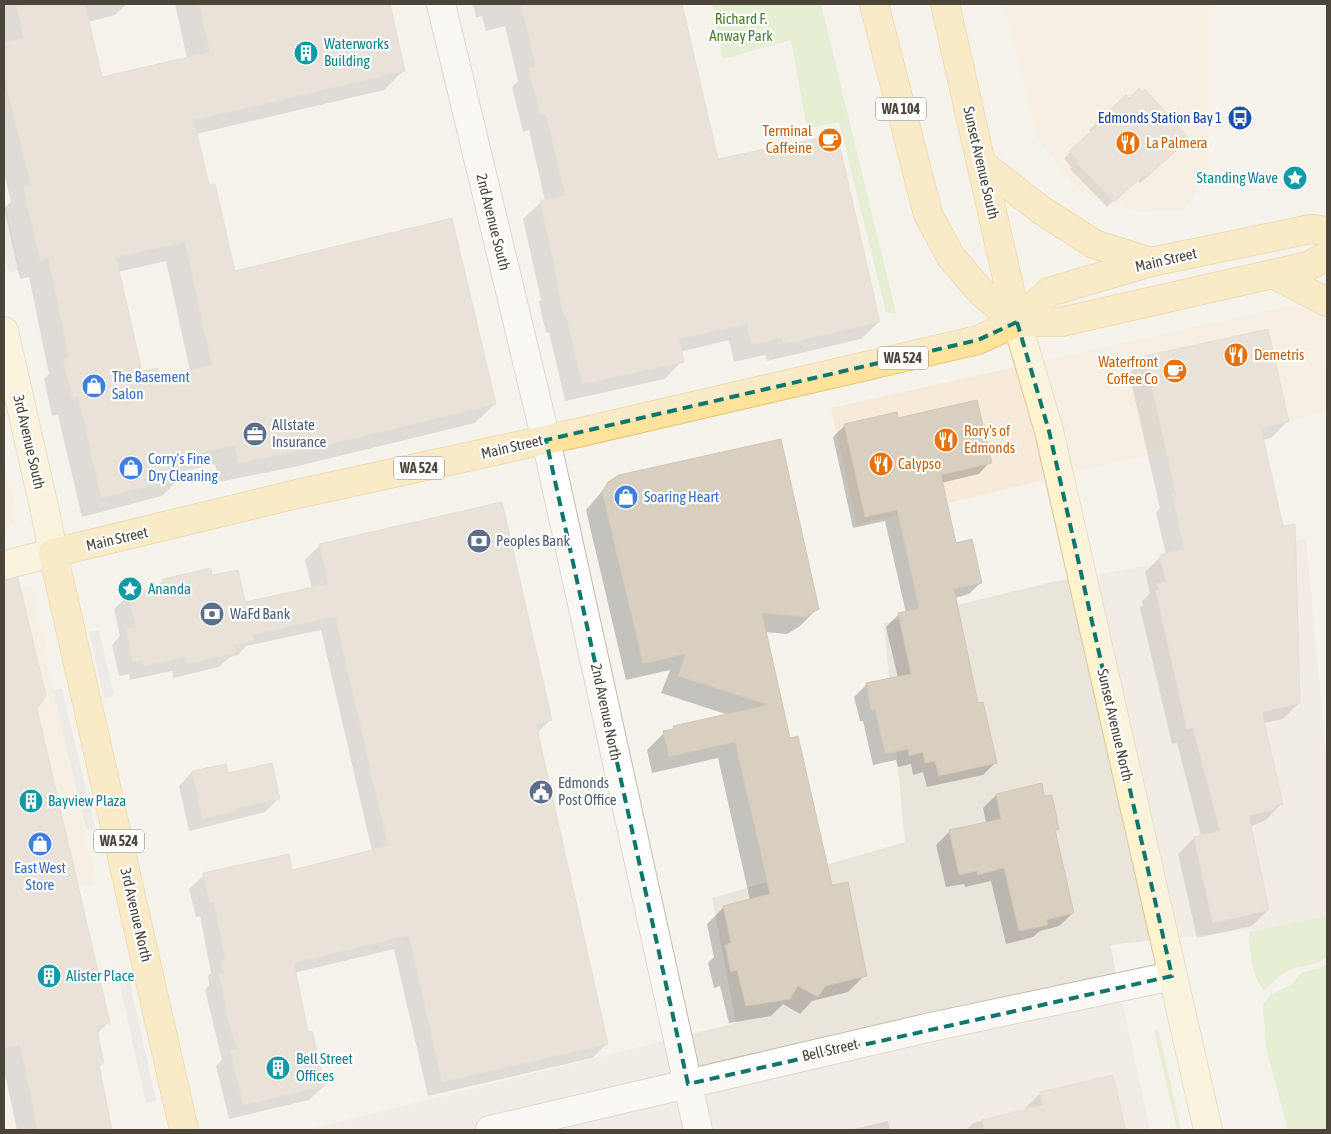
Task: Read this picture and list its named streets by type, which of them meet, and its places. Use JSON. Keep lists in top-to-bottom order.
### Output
{
  "streets": {
    "main road": [
      "WA 104",
      "Sunset Avenue South",
      "Main Street",
      "WA 524",
      "3rd Avenue North"
    ],
    "street": [
      "2nd Avenue South",
      "3rd Avenue South",
      "2nd Avenue North",
      "Sunset Avenue North",
      "Bell Street"
    ]
  },
  "crossings": [
    ["WA 104", "Sunset Avenue South"],
    ["WA 104", "Main Street"],
    ["WA 104", "Sunset Avenue North"],
    ["Sunset Avenue South", "Main Street"],
    ["Sunset Avenue South", "Sunset Avenue North"],
    ["2nd Avenue South", "Main Street"],
    ["2nd Avenue South", "2nd Avenue North"],
    ["Main Street", "3rd Avenue South"],
    ["Main Street", "2nd Avenue North"],
    ["Main Street", "Sunset Avenue North"],
    ["Main Street", "3rd Avenue North"],
    ["3rd Avenue South", "3rd Avenue North"],
    ["2nd Avenue North", "Bell Street"],
    ["Sunset Avenue North", "Bell Street"]
  ],
  "parks": ["Richard F. Anway Park"],
  "places": {
    "building": [
      "Waterworks Building",
      "Bayview Plaza",
      "Alister Place",
      "Bell Street Offices"
    ],
    "bus stop": ["Edmonds Station Bay 1"],
    "cafe": ["Terminal Caffeine", "Waterfront Coffee Co"],
    "restaurant": [
      "La Palmera",
      "Demetris",
      "Rory's of Edmonds",
      "Calypso"
    ],
    "place": ["Standing Wave", "Ananda"],
    "shop": [
      "The Basement Salon",
      "Corry's Fine Dry Cleaning",
      "Soaring Heart",
      "East West Store"
    ],
    "office": ["Allstate Insurance"],
    "bank": ["Peoples Bank", "WaFd Bank"],
    "public building": ["Edmonds Post Office"]
  }
}
